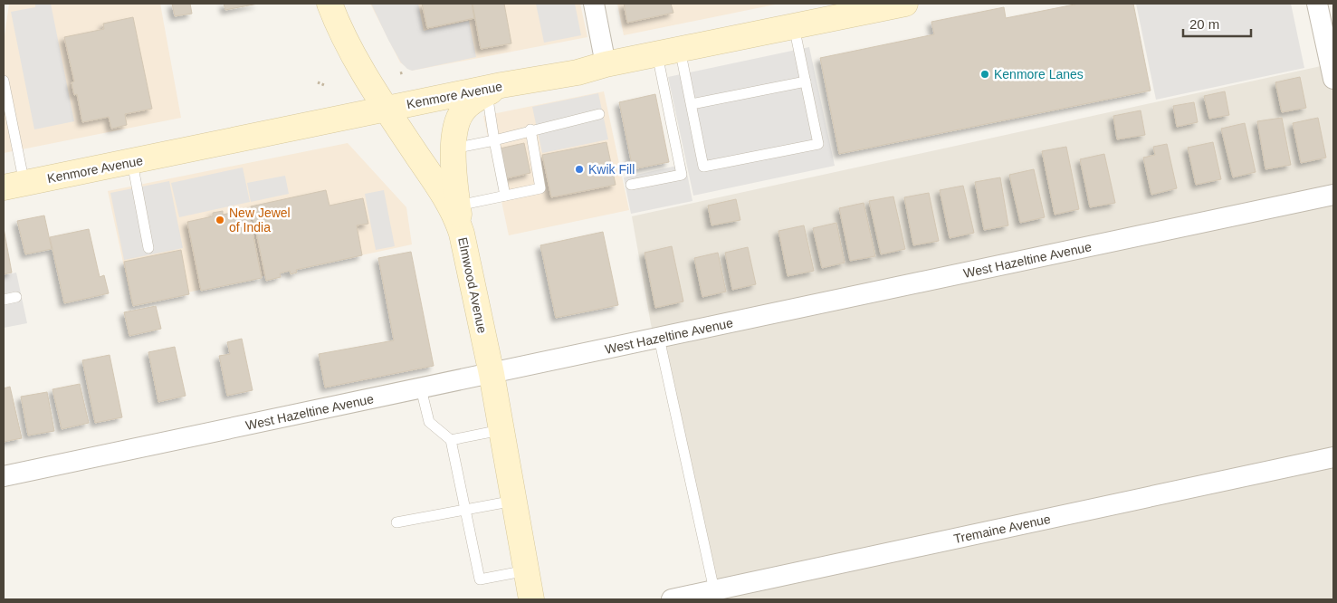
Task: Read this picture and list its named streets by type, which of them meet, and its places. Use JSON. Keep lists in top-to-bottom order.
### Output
{
  "streets": {
    "street": [
      "Kenmore Avenue",
      "West Hazeltine Avenue",
      "Elmwood Avenue",
      "Tremaine Avenue"
    ]
  },
  "crossings": [
    ["Kenmore Avenue", "Elmwood Avenue"],
    ["West Hazeltine Avenue", "Elmwood Avenue"]
  ],
  "places": ["Kenmore Lanes", "Kwik Fill", "New Jewel of India"],
  "scale_bar": "20 m"
}
